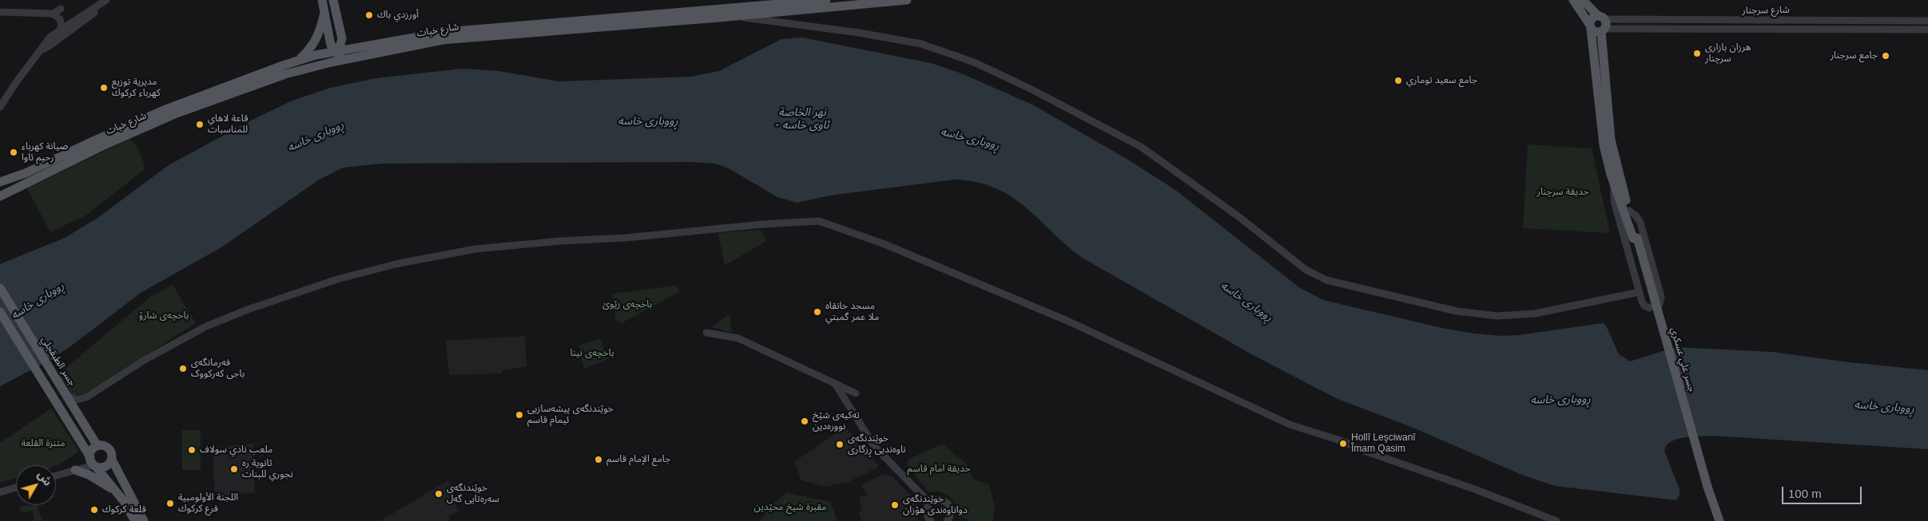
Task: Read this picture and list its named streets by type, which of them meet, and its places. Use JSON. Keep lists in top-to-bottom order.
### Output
{
  "streets": {
    "main road": ["شارع خبات", "جسر علي عسكري", "جسر الطبقجلي"],
    "street": ["شارع سرجنار"]
  },
  "water": ["نهر الخاصة - ئاوی خاسە", "ڕووباری خاسە"],
  "parks": [
    "حديقة سرچنار",
    "باخچەی زێوێ",
    "باخچەی شارۆ",
    "باخچەی نینا",
    "متنزة القلعة",
    "حديقة امام قاسم",
    "مقبرة شيخ محێدین"
  ],
  "places": [
    "أورزدي باك",
    "هرزان بازاری سرچنار",
    "جامع سرجنار",
    "جامع سعيد توماري",
    "مديرية توزيع كهرباء كركوك",
    "قاعة لاهاي للمناسبات",
    "صيانة كهرباء رحيم ئاوا",
    "مسجد خانقاه ملا عمر گمبتي",
    "فەرمانگەی باجی کەرکووک",
    "خوێندنگەی پیشەسازیی ئیمام قاسم",
    "تەکیەی شێخ نوورەدین",
    "Hollî Leşciwanî Îmam Qasim",
    "خوێندنگەی ناوەندیی ڕزگاری",
    "ملعب نادي سولاف",
    "جامع الإمام قاسم",
    "ثانوية ره نجوري للبنات",
    "خوێندنگەی سەرەتایی گەل",
    "اللجنة الأولومبية فرع كركوك",
    "خوێندنگەی دواناوەندی هۆزان",
    "قلعة كركوك"
  ],
  "scale_bar": "100 m",
  "north": "top right"
}
